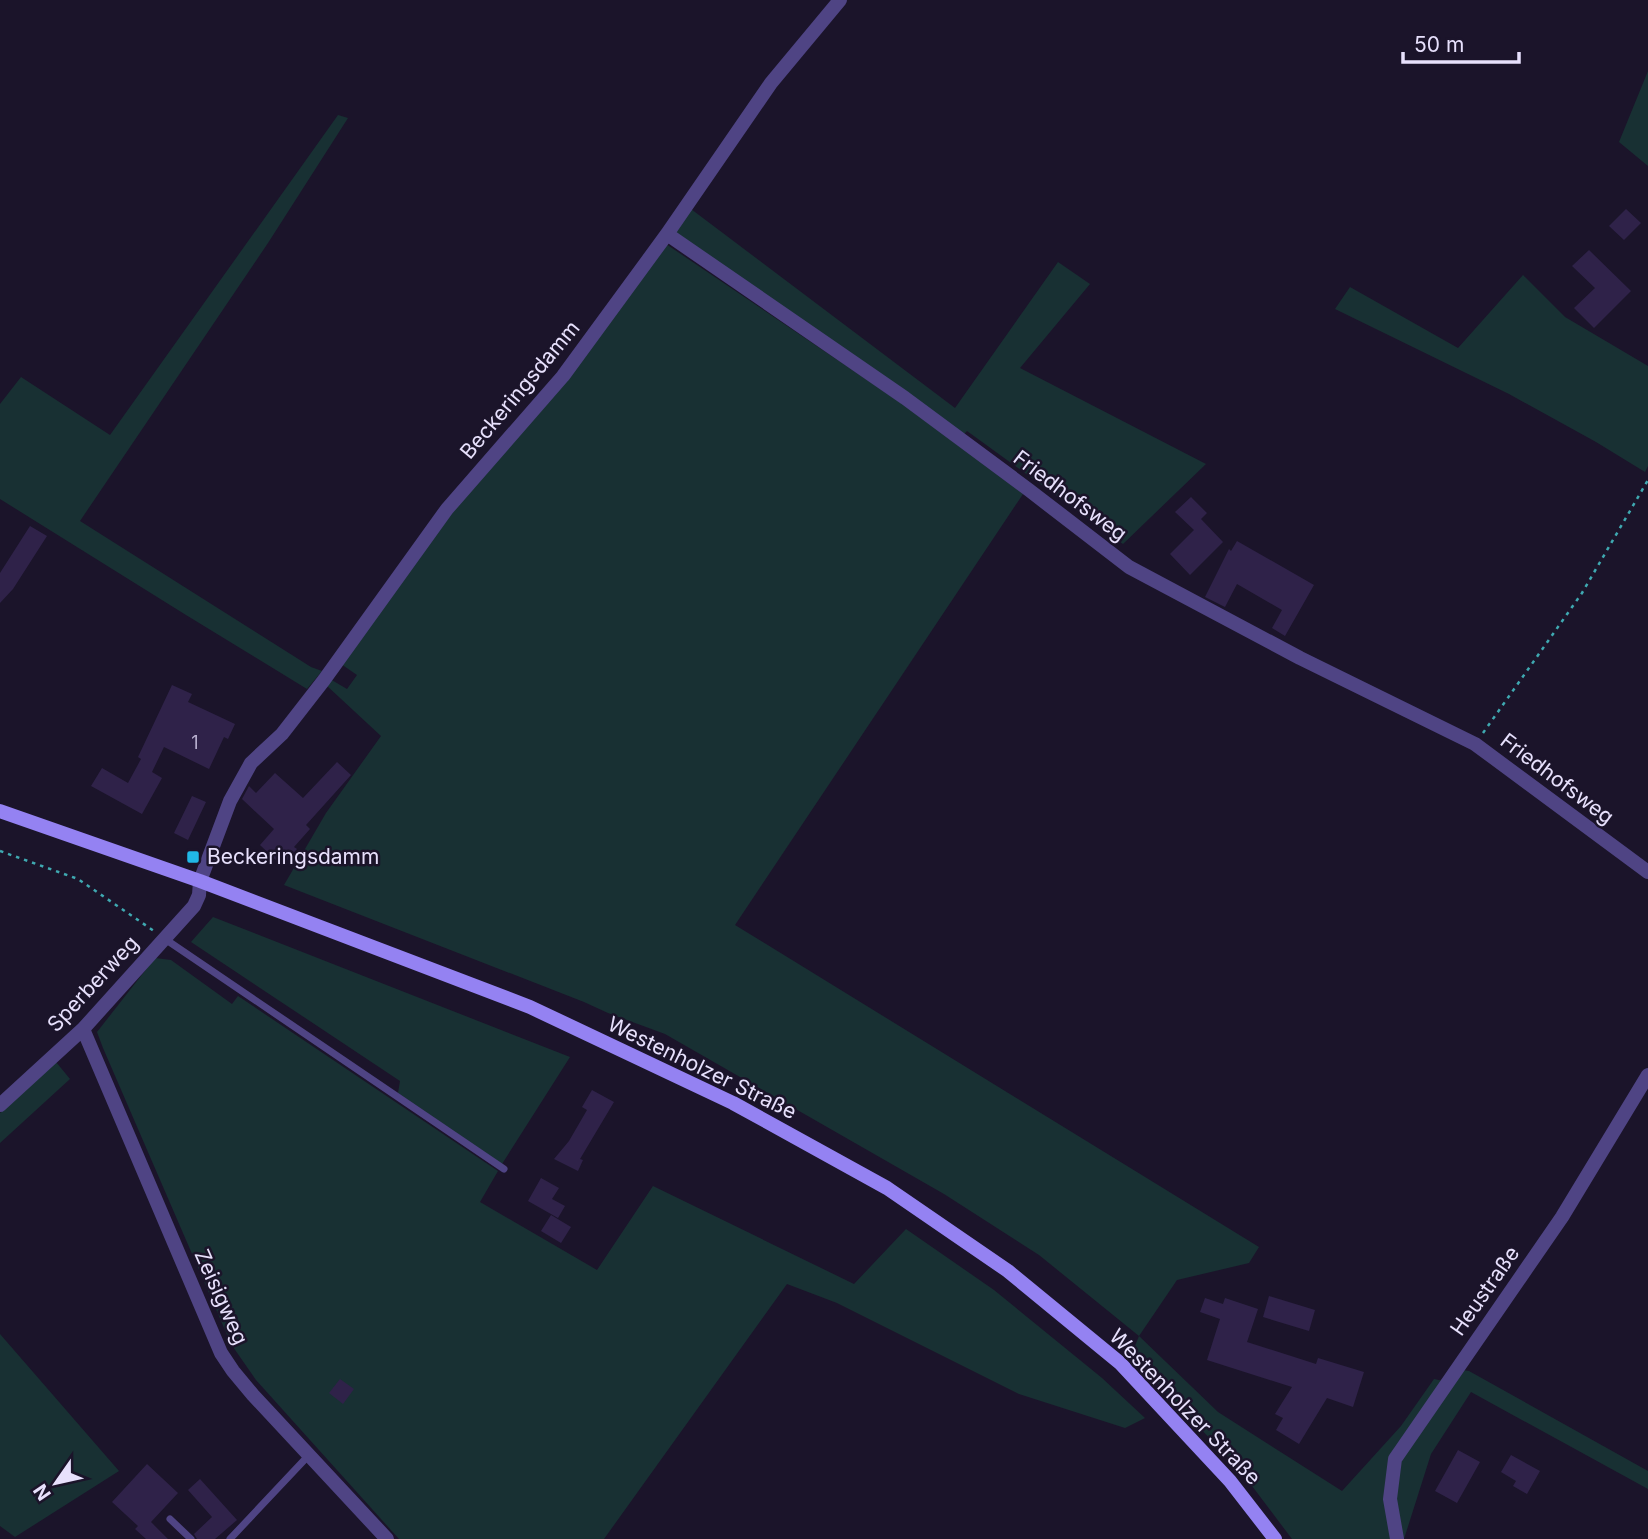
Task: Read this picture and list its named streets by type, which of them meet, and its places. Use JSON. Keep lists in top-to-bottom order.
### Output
{
  "streets": {
    "main road": ["Westenholzer Straße"],
    "street": [
      "Beckeringsdamm",
      "Friedhofsweg",
      "Sperberweg",
      "Heustraße",
      "Zeisigweg"
    ]
  },
  "crossings": [
    ["Beckeringsdamm", "Friedhofsweg"],
    ["Beckeringsdamm", "Sperberweg"],
    ["Beckeringsdamm", "Westenholzer Straße"],
    ["Sperberweg", "Westenholzer Straße"],
    ["Sperberweg", "Zeisigweg"]
  ],
  "places": {
    "transit": ["Beckeringsdamm"]
  },
  "house_numbers": ["1"],
  "scale_bar": "50 m",
  "north": "bottom left"
}
